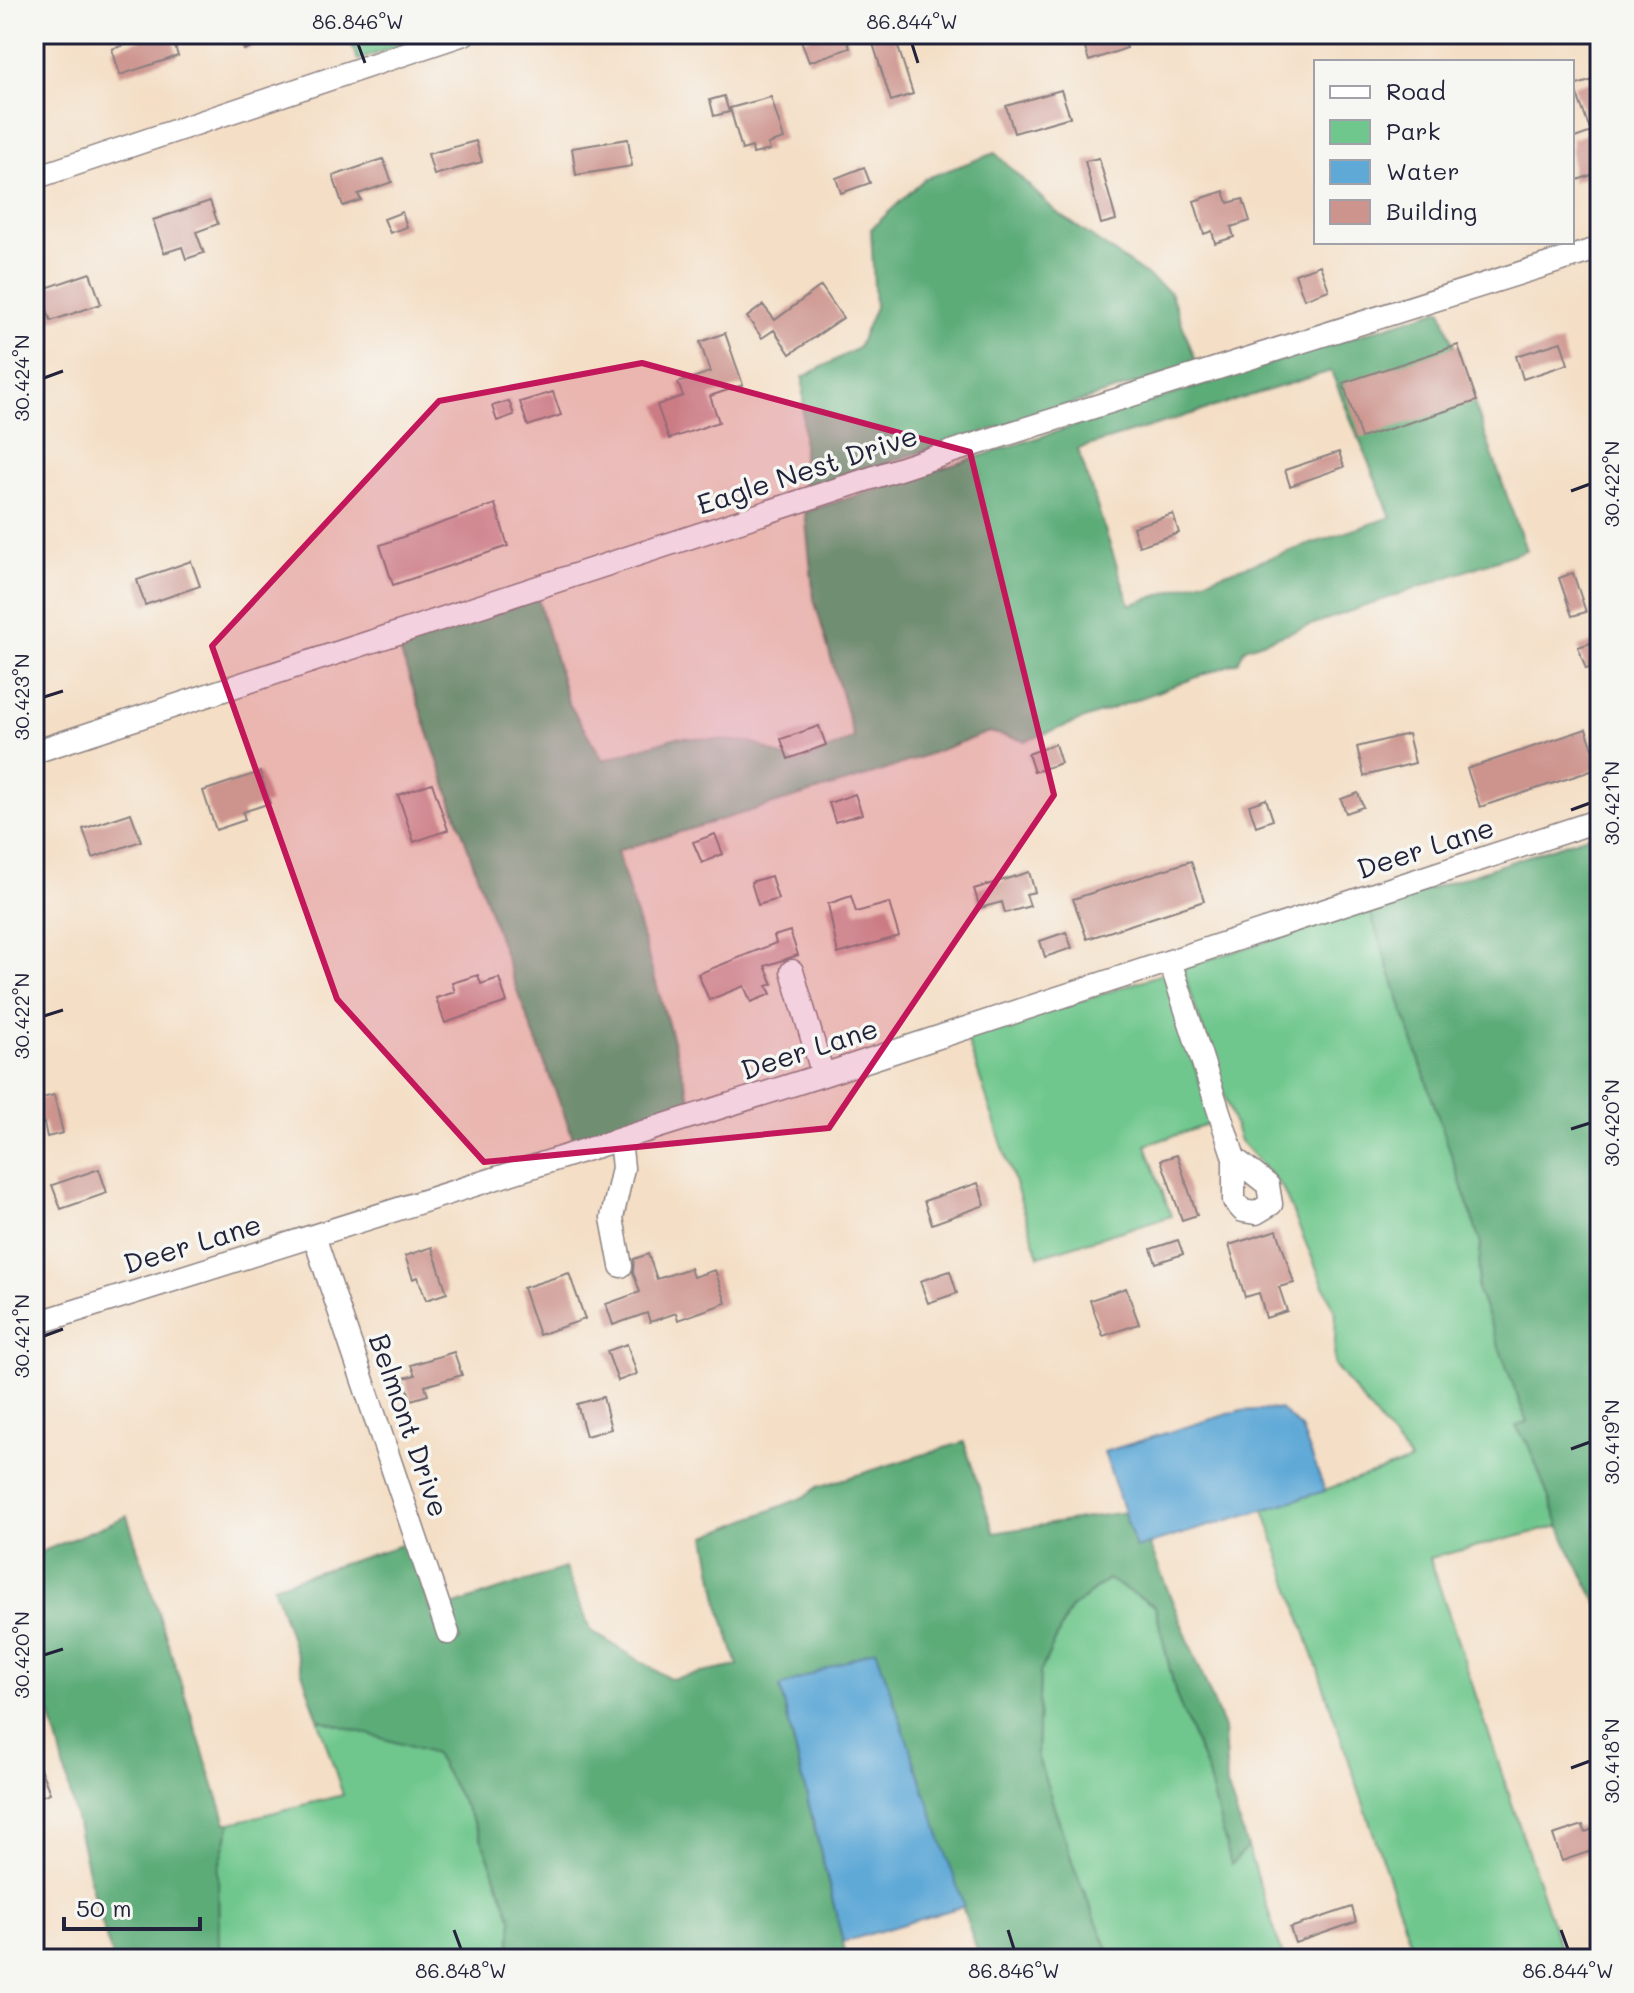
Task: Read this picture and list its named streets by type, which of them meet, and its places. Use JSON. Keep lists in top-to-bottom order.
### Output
{
  "streets": {
    "street": ["Eagle Nest Drive", "Deer Lane", "Belmont Drive"]
  },
  "crossings": [
    ["Deer Lane", "Belmont Drive"]
  ],
  "legend": [
    "Road",
    "Park",
    "Water",
    "Building"
  ],
  "scale_bar": "50 m",
  "coordinates": [
    "86.846°W",
    "86.844°W",
    "30.424°N",
    "30.422°N",
    "30.423°N",
    "30.421°N",
    "30.420°N",
    "30.419°N",
    "30.418°N",
    "86.848°W"
  ]
}
